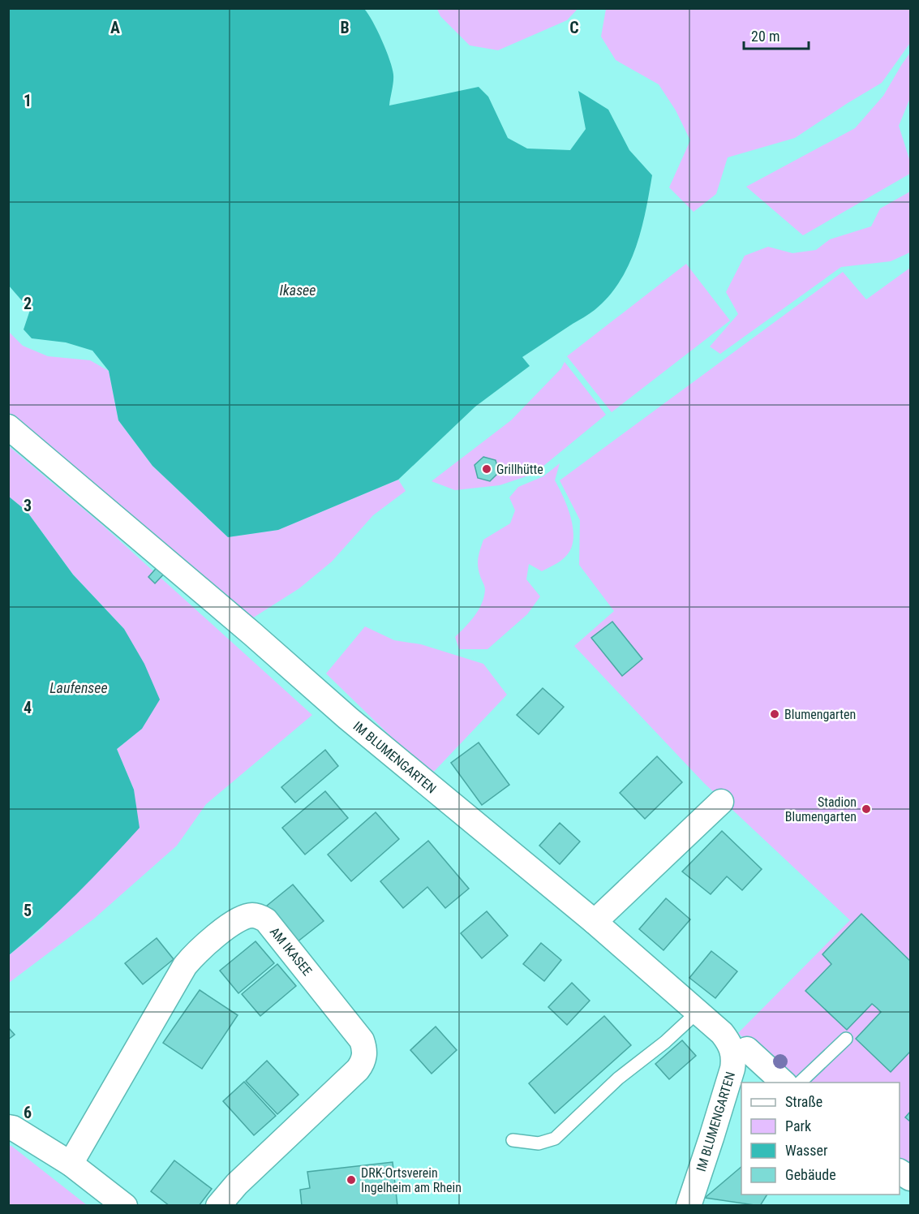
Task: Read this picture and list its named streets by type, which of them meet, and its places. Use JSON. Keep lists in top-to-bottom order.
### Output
{
  "streets": {
    "street": ["IM BLUMENGARTEN", "AM IKASEE"]
  },
  "water": ["Ikasee", "Laufensee"],
  "places": [
    "Grillhütte",
    "Blumengarten",
    "Stadion Blumengarten",
    "DRK-Ortsverein Ingelheim am Rhein"
  ],
  "legend": [
    "Straße",
    "Park",
    "Wasser",
    "Gebäude"
  ],
  "scale_bar": "20 m",
  "grid": {
    "columns": ["A", "B", "C"],
    "rows": [
      "1",
      "2",
      "3",
      "4",
      "5",
      "6"
    ]
  }
}
